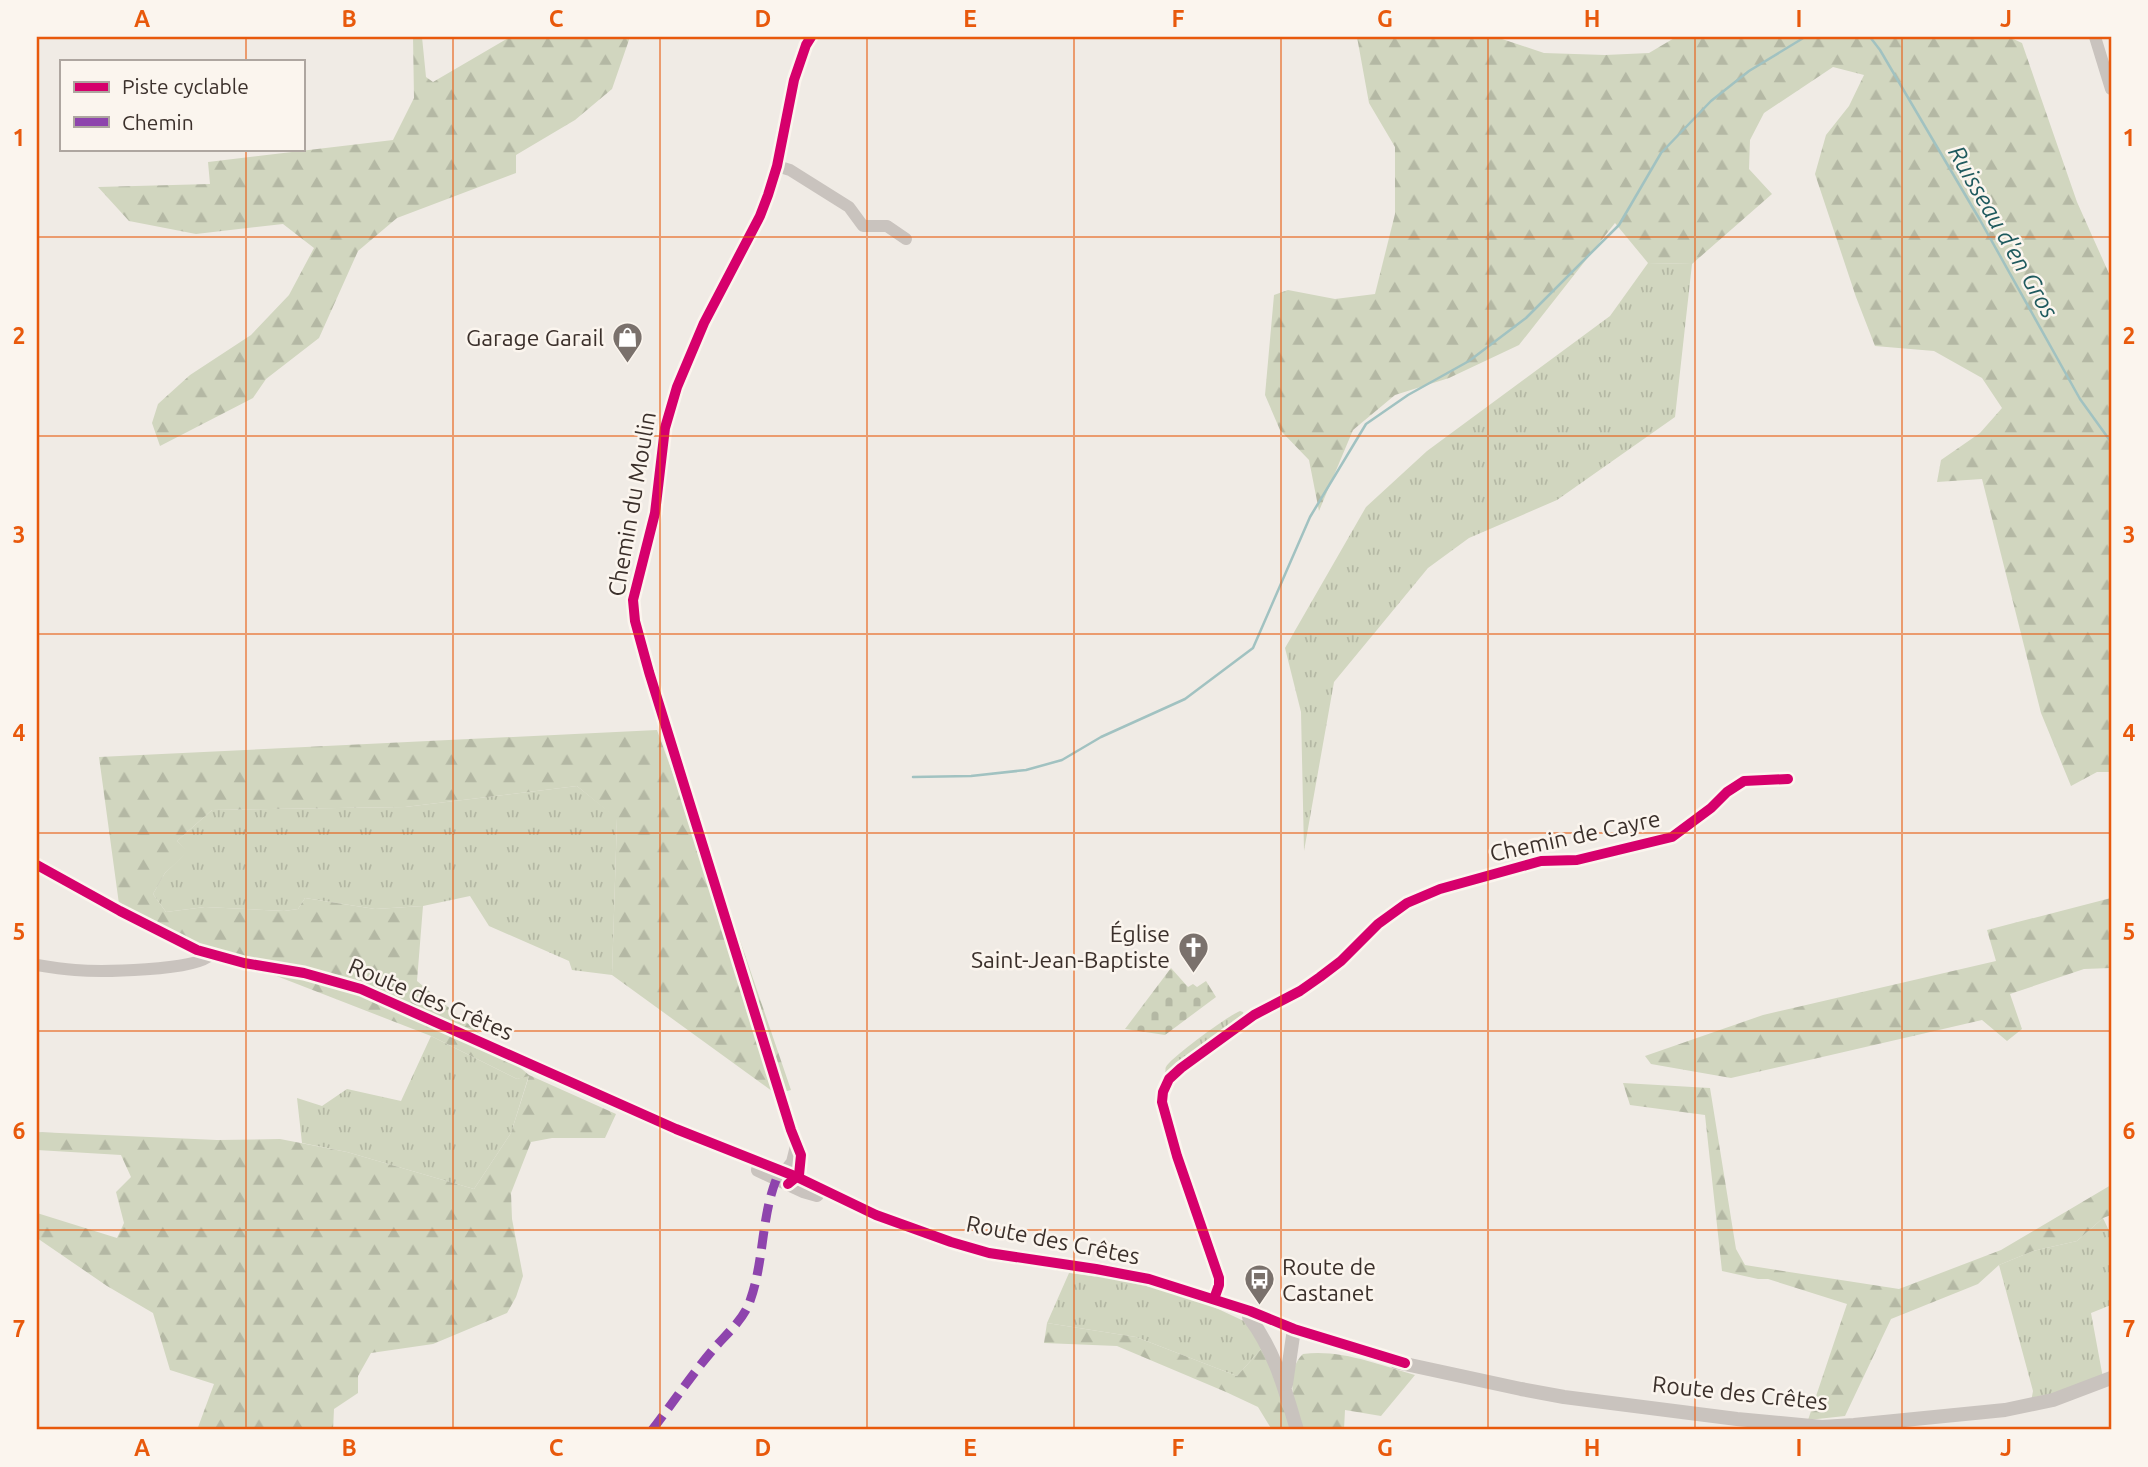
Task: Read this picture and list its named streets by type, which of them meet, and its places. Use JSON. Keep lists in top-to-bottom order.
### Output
{
  "streets": {
    "street": ["Chemin du Moulin", "Chemin de Cayre", "Route des Crêtes"]
  },
  "crossings": [
    ["Chemin du Moulin", "Route des Crêtes"],
    ["Chemin de Cayre", "Route des Crêtes"]
  ],
  "water": ["Ruisseau d'en Gros"],
  "places": {
    "shop": ["Garage Garail"],
    "church": ["Église Saint-Jean-Baptiste"],
    "bus stop": ["Route de Castanet"]
  },
  "legend": ["Piste cyclable", "Chemin"],
  "grid": {
    "columns": [
      "A",
      "B",
      "C",
      "D",
      "E",
      "F",
      "G",
      "H",
      "I",
      "J"
    ],
    "rows": [
      "1",
      "2",
      "3",
      "4",
      "5",
      "6",
      "7"
    ]
  }
}
